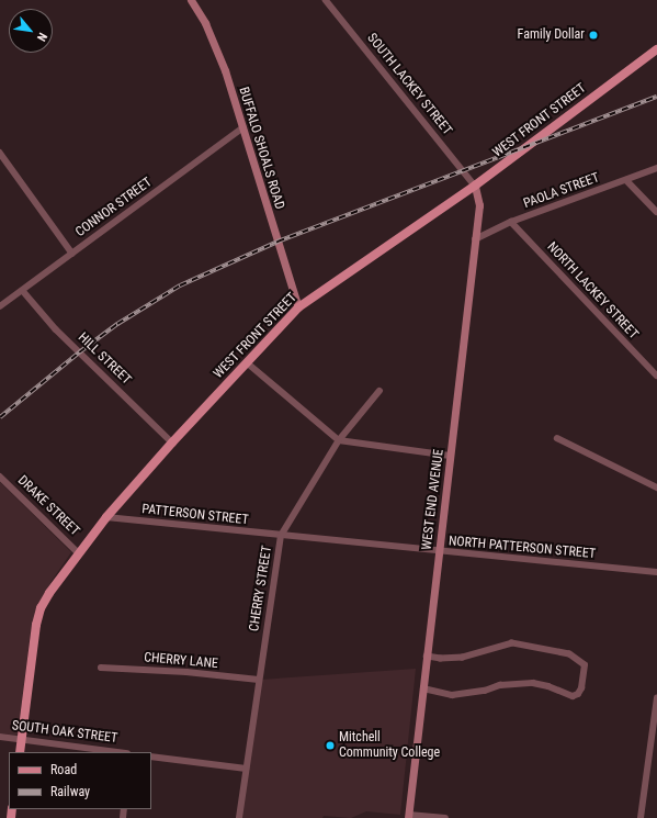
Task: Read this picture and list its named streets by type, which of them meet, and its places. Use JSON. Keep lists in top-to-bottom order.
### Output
{
  "streets": {
    "main road": ["WEST FRONT STREET", "BUFFALO SHOALS ROAD", "WEST END AVENUE"],
    "street": [
      "SOUTH LACKEY STREET",
      "PAOLA STREET",
      "CONNOR STREET",
      "NORTH LACKEY STREET",
      "HILL STREET",
      "DRAKE STREET",
      "PATTERSON STREET",
      "NORTH PATTERSON STREET",
      "CHERRY STREET",
      "CHERRY LANE",
      "SOUTH OAK STREET"
    ]
  },
  "crossings": [
    ["SOUTH LACKEY STREET", "WEST FRONT STREET"],
    ["SOUTH LACKEY STREET", "WEST END AVENUE"],
    ["WEST FRONT STREET", "BUFFALO SHOALS ROAD"],
    ["WEST FRONT STREET", "HILL STREET"],
    ["WEST FRONT STREET", "WEST END AVENUE"],
    ["WEST FRONT STREET", "DRAKE STREET"],
    ["WEST FRONT STREET", "PATTERSON STREET"],
    ["WEST FRONT STREET", "SOUTH OAK STREET"],
    ["BUFFALO SHOALS ROAD", "CONNOR STREET"],
    ["PAOLA STREET", "NORTH LACKEY STREET"],
    ["PAOLA STREET", "WEST END AVENUE"],
    ["CONNOR STREET", "HILL STREET"],
    ["WEST END AVENUE", "NORTH PATTERSON STREET"],
    ["PATTERSON STREET", "NORTH PATTERSON STREET"],
    ["PATTERSON STREET", "CHERRY STREET"],
    ["NORTH PATTERSON STREET", "CHERRY STREET"],
    ["CHERRY STREET", "CHERRY LANE"]
  ],
  "places": ["Family Dollar", "Mitchell Community College"],
  "legend": ["Road", "Railway"],
  "north": "bottom right"
}
